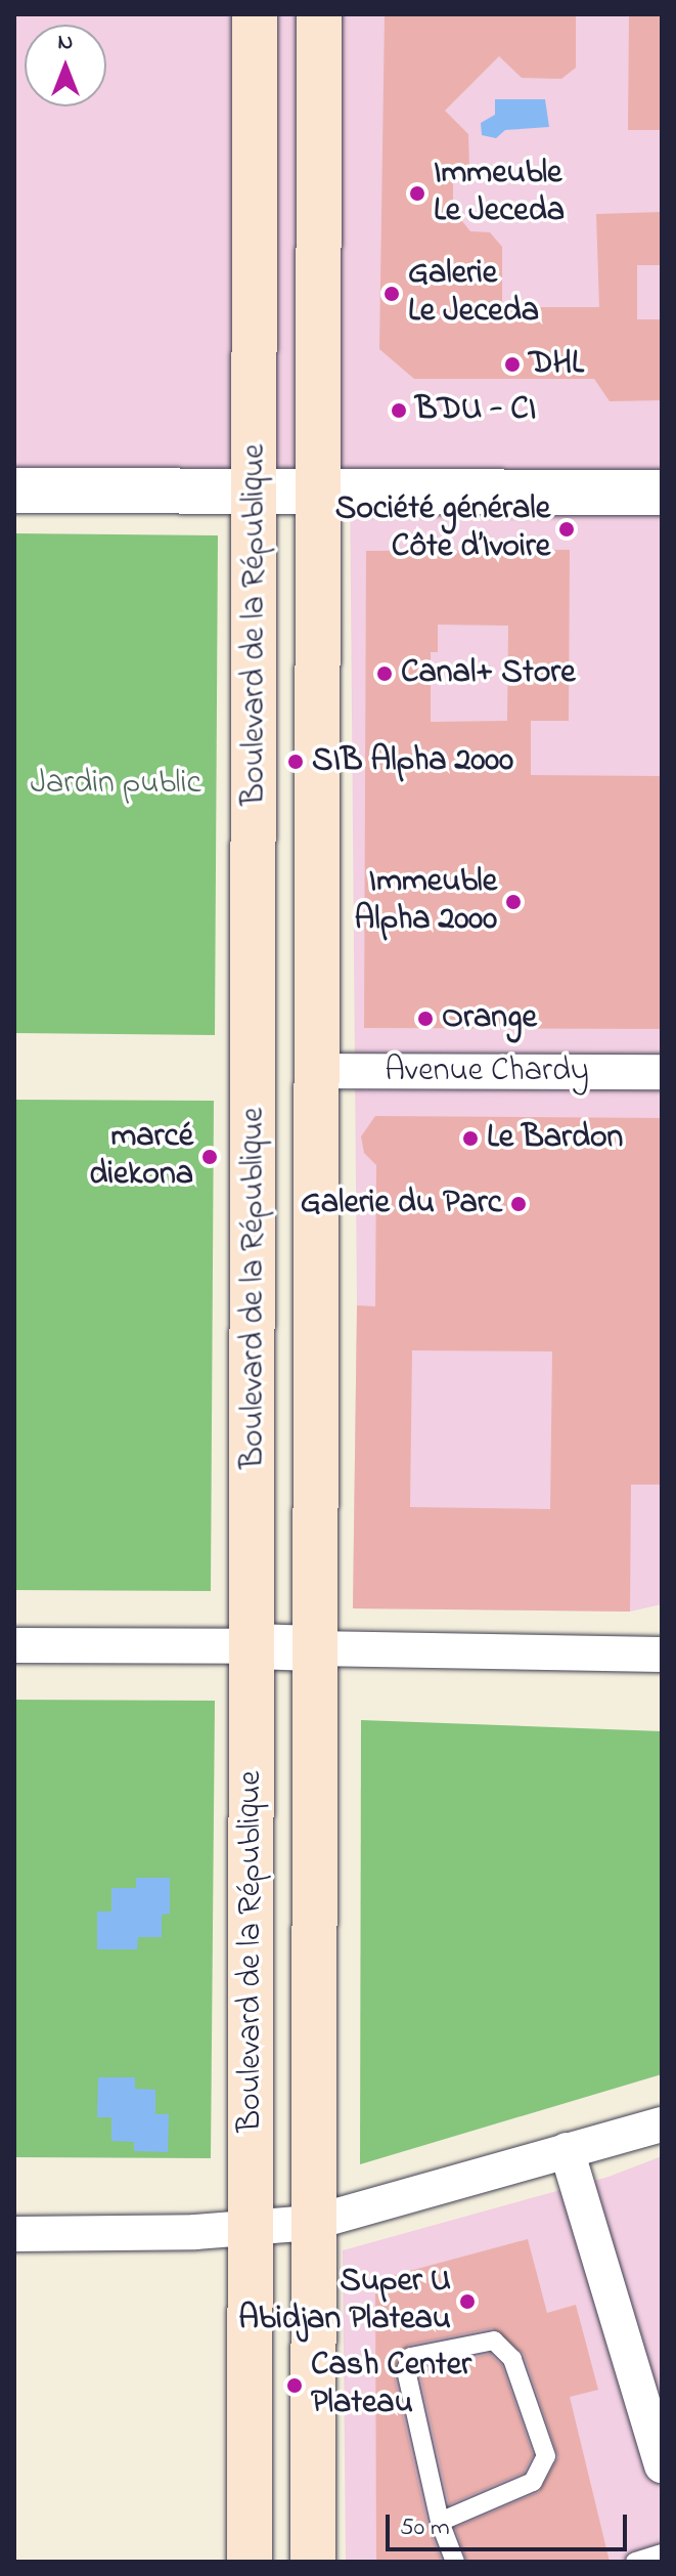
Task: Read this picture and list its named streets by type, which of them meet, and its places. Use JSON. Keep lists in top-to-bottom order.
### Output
{
  "streets": {
    "main road": ["Boulevard de la République"],
    "street": ["Avenue Chardy"]
  },
  "crossings": [
    ["Boulevard de la République", "Avenue Chardy"]
  ],
  "parks": ["Jardin public"],
  "places": [
    "Immeuble Le Jeceda",
    "Galerie Le Jeceda",
    "DHL",
    "BDU - CI",
    "Société générale Côte d’Ivoire",
    "Canal+ Store",
    "SIB Alpha 2000",
    "Immeuble Alpha 2000",
    "Orange",
    "Le Bardon",
    "marcé diekona",
    "Galerie du Parc",
    "Super U Abidjan Plateau",
    "Cash Center Plateau"
  ],
  "scale_bar": "50 m",
  "north": "top"
}
